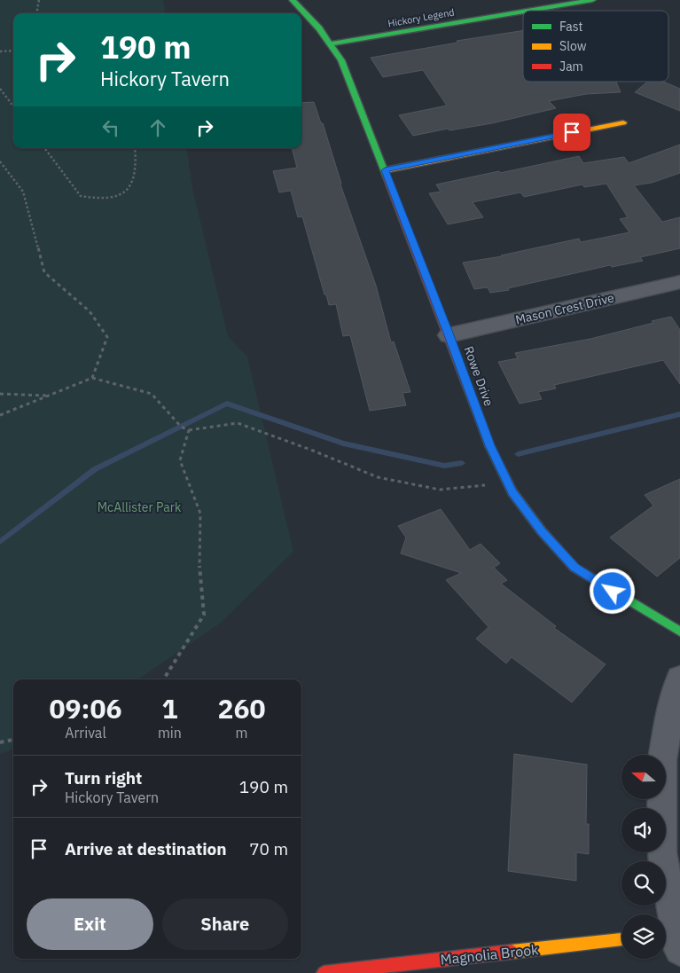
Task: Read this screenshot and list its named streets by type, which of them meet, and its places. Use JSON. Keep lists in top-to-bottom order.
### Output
{
  "streets": {
    "street": [
      "Hickory Legend",
      "Mason Crest Drive",
      "Rowe Drive",
      "Magnolia Brook"
    ]
  },
  "crossings": [
    ["Hickory Legend", "Rowe Drive"],
    ["Mason Crest Drive", "Rowe Drive"]
  ],
  "parks": ["McAllister Park"],
  "legend": ["Fast", "Slow", "Jam"],
  "north": "left",
  "page": {
    "turn": ["190 m", "Hickory Tavern"],
    "eta": [
      "09:06",
      "Arrival",
      "1",
      "min",
      "260",
      "m"
    ],
    "list": [
      {
        "name": "Turn right",
        "note": "Hickory Tavern",
        "value": "190 m"
      },
      {
        "name": "Arrive at destination",
        "value": "70 m"
      }
    ],
    "buttons": ["Exit", "Share"]
  }
}
